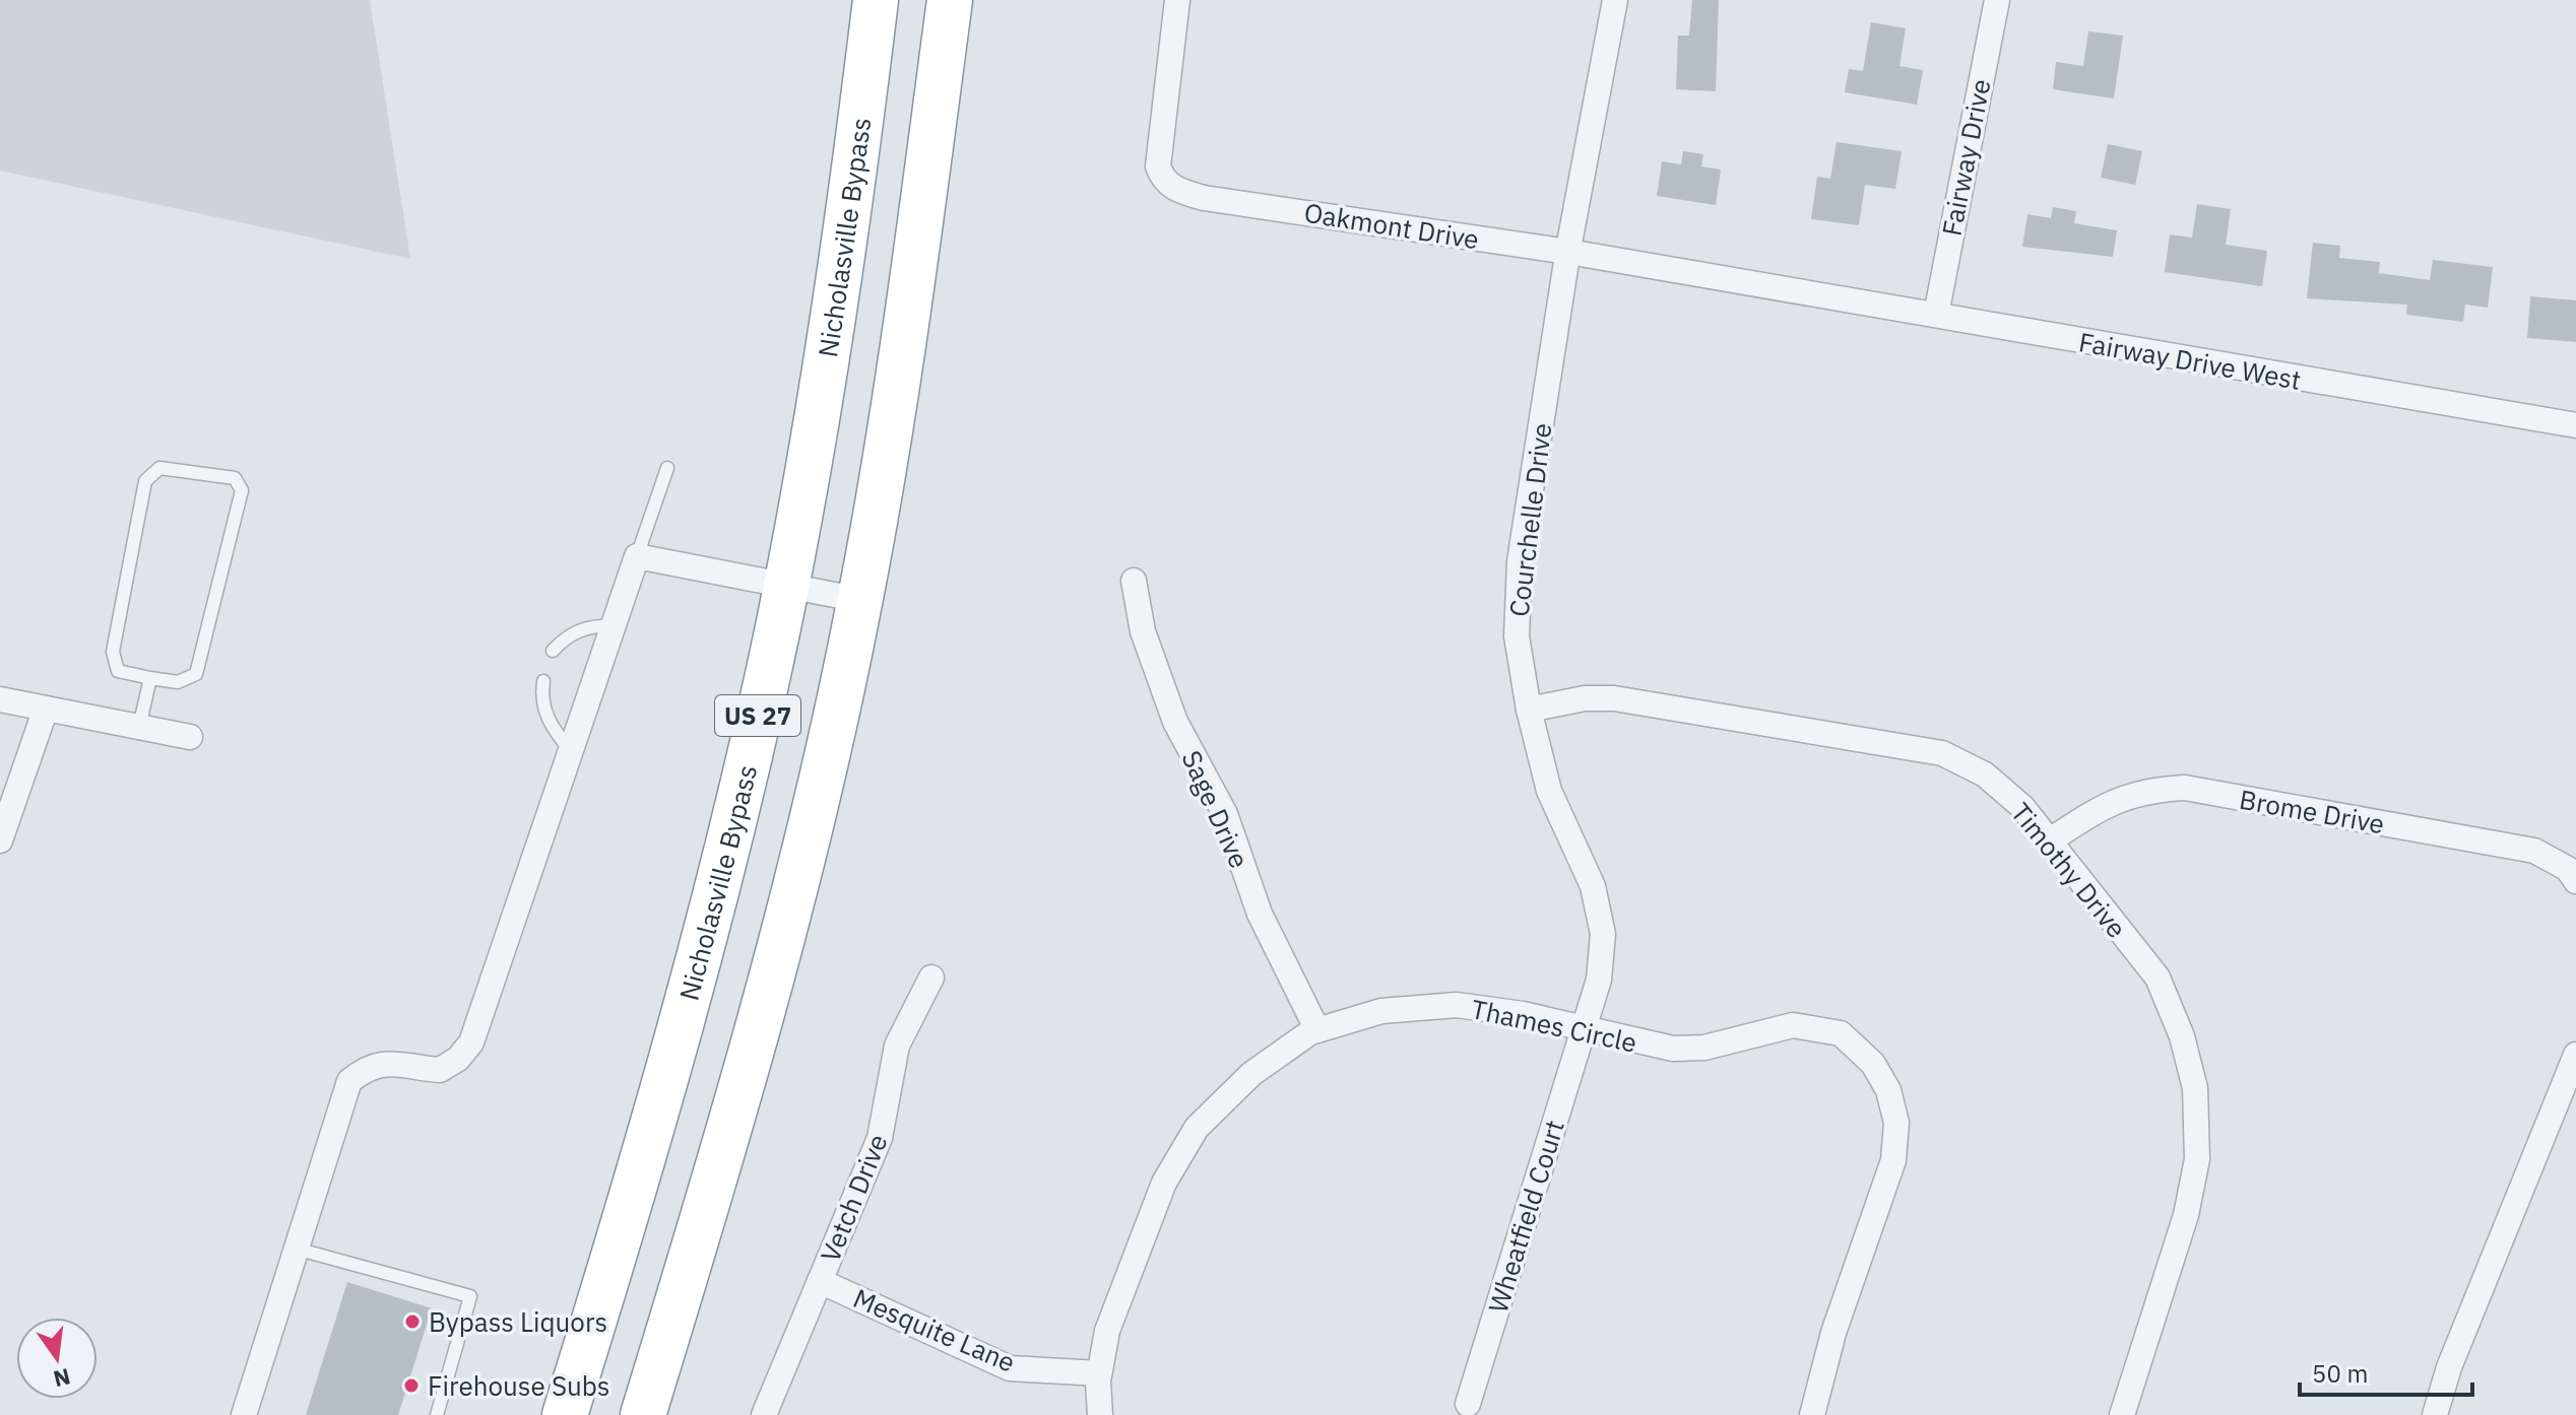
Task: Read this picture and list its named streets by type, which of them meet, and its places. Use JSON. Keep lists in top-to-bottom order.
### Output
{
  "streets": {
    "highway": ["Nicholasville Bypass", "US 27"],
    "street": [
      "Fairway Drive",
      "Oakmont Drive",
      "Fairway Drive West",
      "Courchelle Drive",
      "Sage Drive",
      "Brome Drive",
      "Timothy Drive",
      "Thames Circle",
      "Vetch Drive",
      "Wheatfield Court",
      "Mesquite Lane"
    ]
  },
  "crossings": [
    ["Fairway Drive", "Fairway Drive West"],
    ["Oakmont Drive", "Fairway Drive West"],
    ["Oakmont Drive", "Courchelle Drive"],
    ["Courchelle Drive", "Timothy Drive"],
    ["Courchelle Drive", "Thames Circle"],
    ["Courchelle Drive", "Wheatfield Court"],
    ["Sage Drive", "Thames Circle"],
    ["Brome Drive", "Timothy Drive"],
    ["Thames Circle", "Wheatfield Court"],
    ["Thames Circle", "Mesquite Lane"],
    ["Vetch Drive", "Mesquite Lane"]
  ],
  "places": ["Bypass Liquors", "Firehouse Subs"],
  "scale_bar": "50 m",
  "north": "bottom"
}
